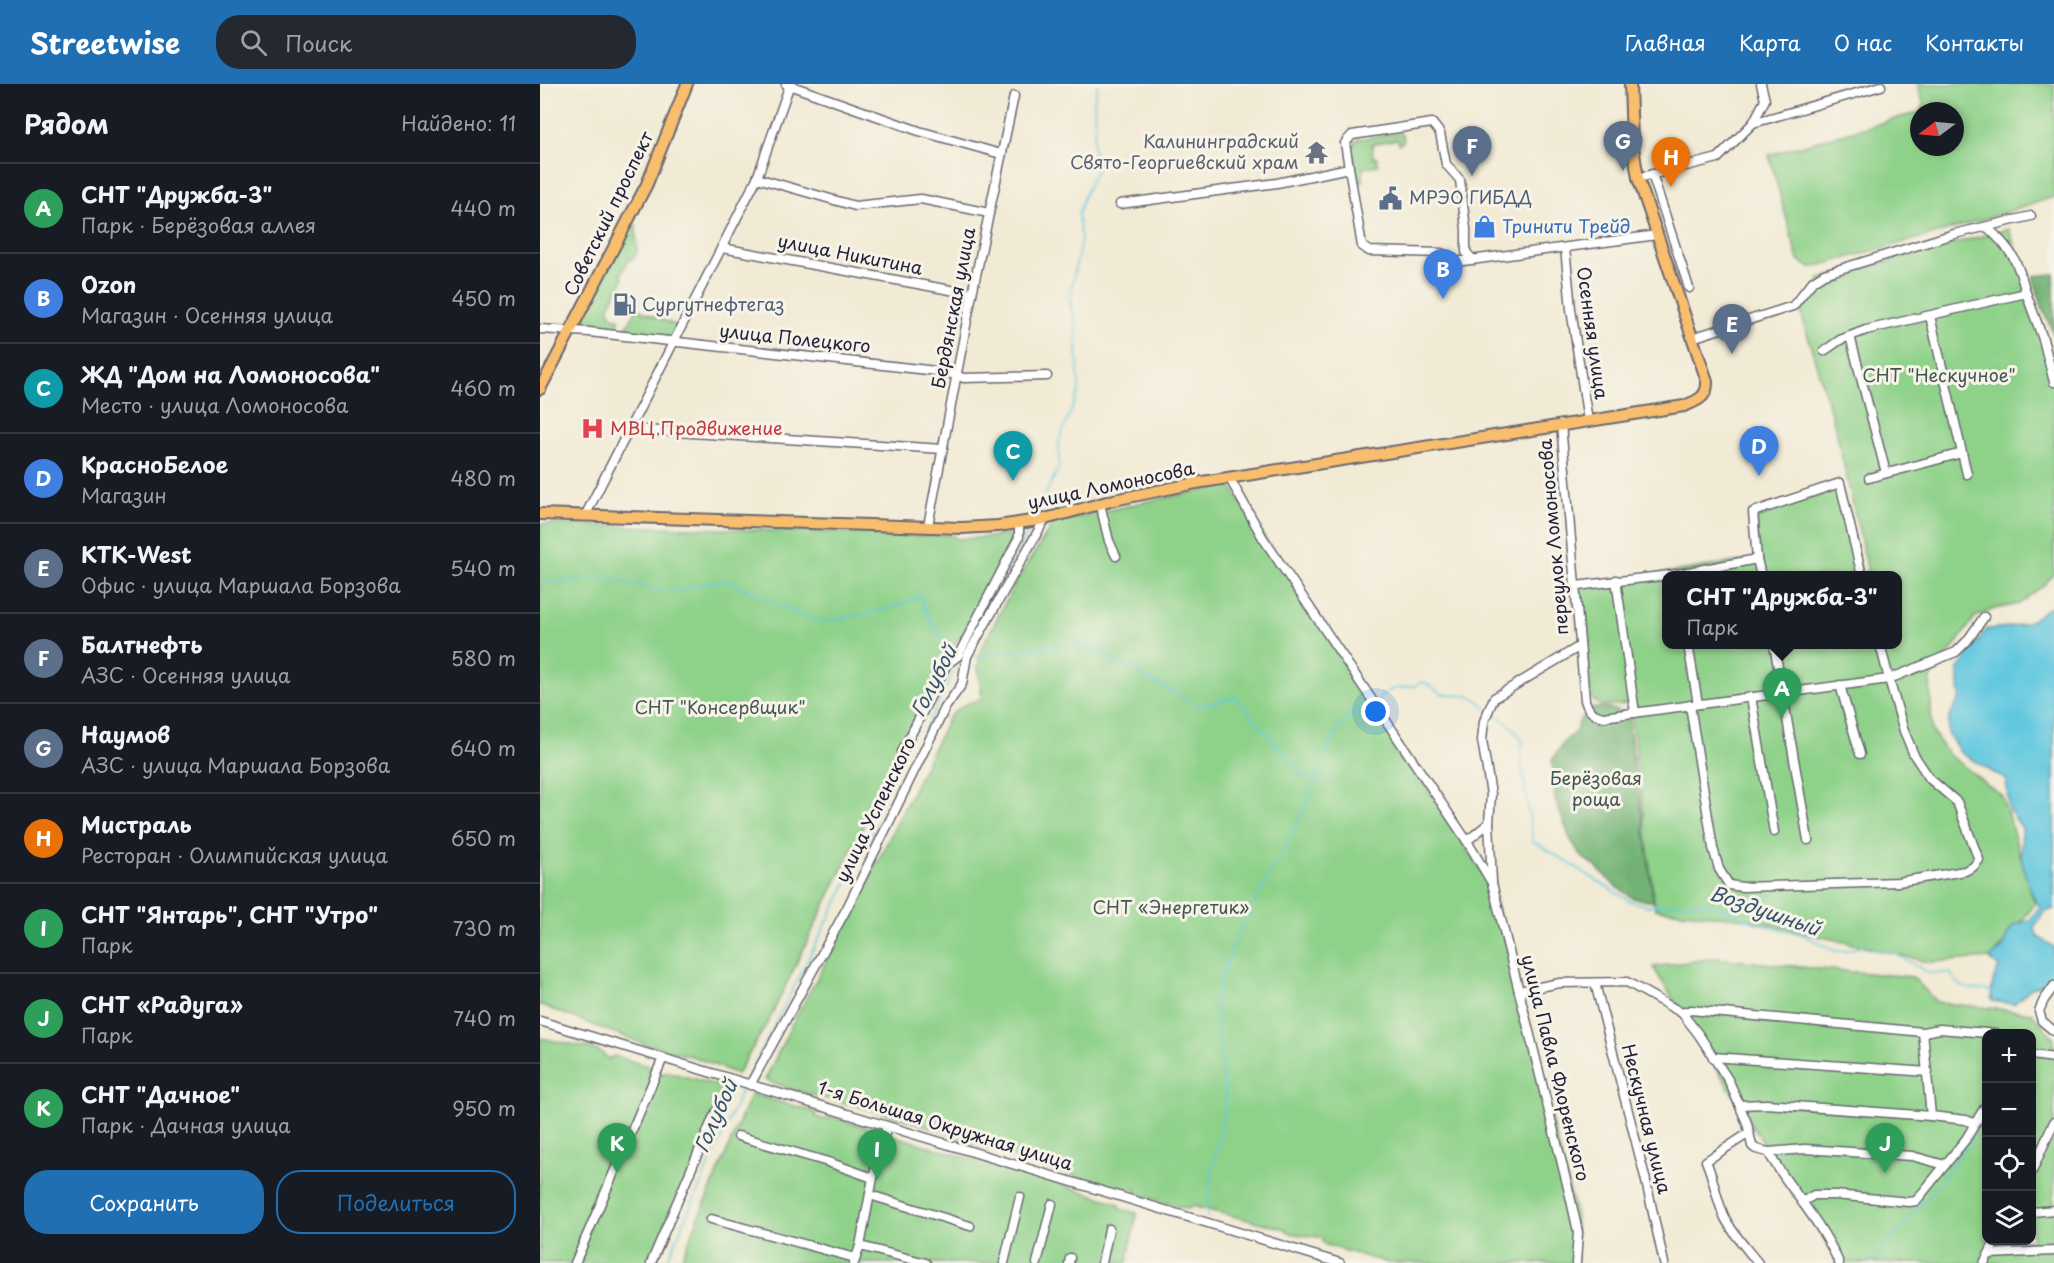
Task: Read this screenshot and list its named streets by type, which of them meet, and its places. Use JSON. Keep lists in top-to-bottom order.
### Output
{
  "streets": {
    "main road": ["Советский проспект", "улица Ломоносова"],
    "street": [
      "улица Никитина",
      "Бердянская улица",
      "Осенняя улица",
      "улица Полецкого",
      "переулок Ломоносова",
      "улица Успенского",
      "улица Павла Флоренского",
      "Нескучная улица",
      "1-я Большая Окружная улица"
    ]
  },
  "crossings": [
    ["Советский проспект", "улица Полецкого"],
    ["улица Никитина", "Бердянская улица"],
    ["Бердянская улица", "улица Полецкого"],
    ["Бердянская улица", "улица Ломоносова"],
    ["Осенняя улица", "улица Ломоносова"],
    ["улица Ломоносова", "переулок Ломоносова"],
    ["улица Ломоносова", "улица Успенского"],
    ["улица Ломоносова", "улица Павла Флоренского"],
    ["переулок Ломоносова", "улица Павла Флоренского"],
    ["улица Успенского", "1-я Большая Окружная улица"]
  ],
  "water": ["Голубой", "Воздушный"],
  "parks": [
    "СНТ \"Нескучное\"",
    "СНТ \"Консервщик\"",
    "Берёзовая роща",
    "СНТ «Энергетик»"
  ],
  "places": {
    "temple": ["Калининградский Свято-Георгиевский храм"],
    "public building": ["МРЭО ГИБДД"],
    "shop": ["Тринити Трейд"],
    "fuel station": ["Сургутнефтегаз"],
    "hospital": ["МВЦ Продвижение"]
  },
  "north": "left",
  "page": {
    "header": "Streetwise",
    "search": "Поиск",
    "nav": [
      "Главная",
      "Карта",
      "О нас",
      "Контакты"
    ],
    "heading": ["Рядом", "Найдено: 11"],
    "pins": [
      "G",
      "F",
      "H",
      "B",
      "E",
      "D",
      "C",
      "A",
      "J",
      "K",
      "I"
    ],
    "list": [
      {
        "mark": "A",
        "name": "СНТ \"Дружба-3\"",
        "note": "Парк · Берёзовая аллея",
        "value": "440 m"
      },
      {
        "mark": "B",
        "name": "Ozon",
        "note": "Магазин · Осенняя улица",
        "value": "450 m"
      },
      {
        "mark": "C",
        "name": "ЖД \"Дом на Ломоносова\"",
        "note": "Место · улица Ломоносова",
        "value": "460 m"
      },
      {
        "mark": "D",
        "name": "КрасноБелое",
        "note": "Магазин",
        "value": "480 m"
      },
      {
        "mark": "E",
        "name": "KTK-West",
        "note": "Офис · улица Маршала Борзова",
        "value": "540 m"
      },
      {
        "mark": "F",
        "name": "Балтнефть",
        "note": "АЗС · Осенняя улица",
        "value": "580 m"
      },
      {
        "mark": "G",
        "name": "Наумов",
        "note": "АЗС · улица Маршала Борзова",
        "value": "640 m"
      },
      {
        "mark": "H",
        "name": "Мистраль",
        "note": "Ресторан · Олимпийская улица",
        "value": "650 m"
      },
      {
        "mark": "I",
        "name": "СНТ \"Янтарь\", СНТ \"Утро\"",
        "note": "Парк",
        "value": "730 m"
      },
      {
        "mark": "J",
        "name": "СНТ «Радуга»",
        "note": "Парк",
        "value": "740 m"
      },
      {
        "mark": "K",
        "name": "СНТ \"Дачное\"",
        "note": "Парк · Дачная улица",
        "value": "950 m"
      }
    ],
    "popup": ["СНТ \"Дружба-3\"", "Парк"],
    "map_buttons": ["+", "−"],
    "buttons": ["Сохранить", "Поделиться"]
  }
}
